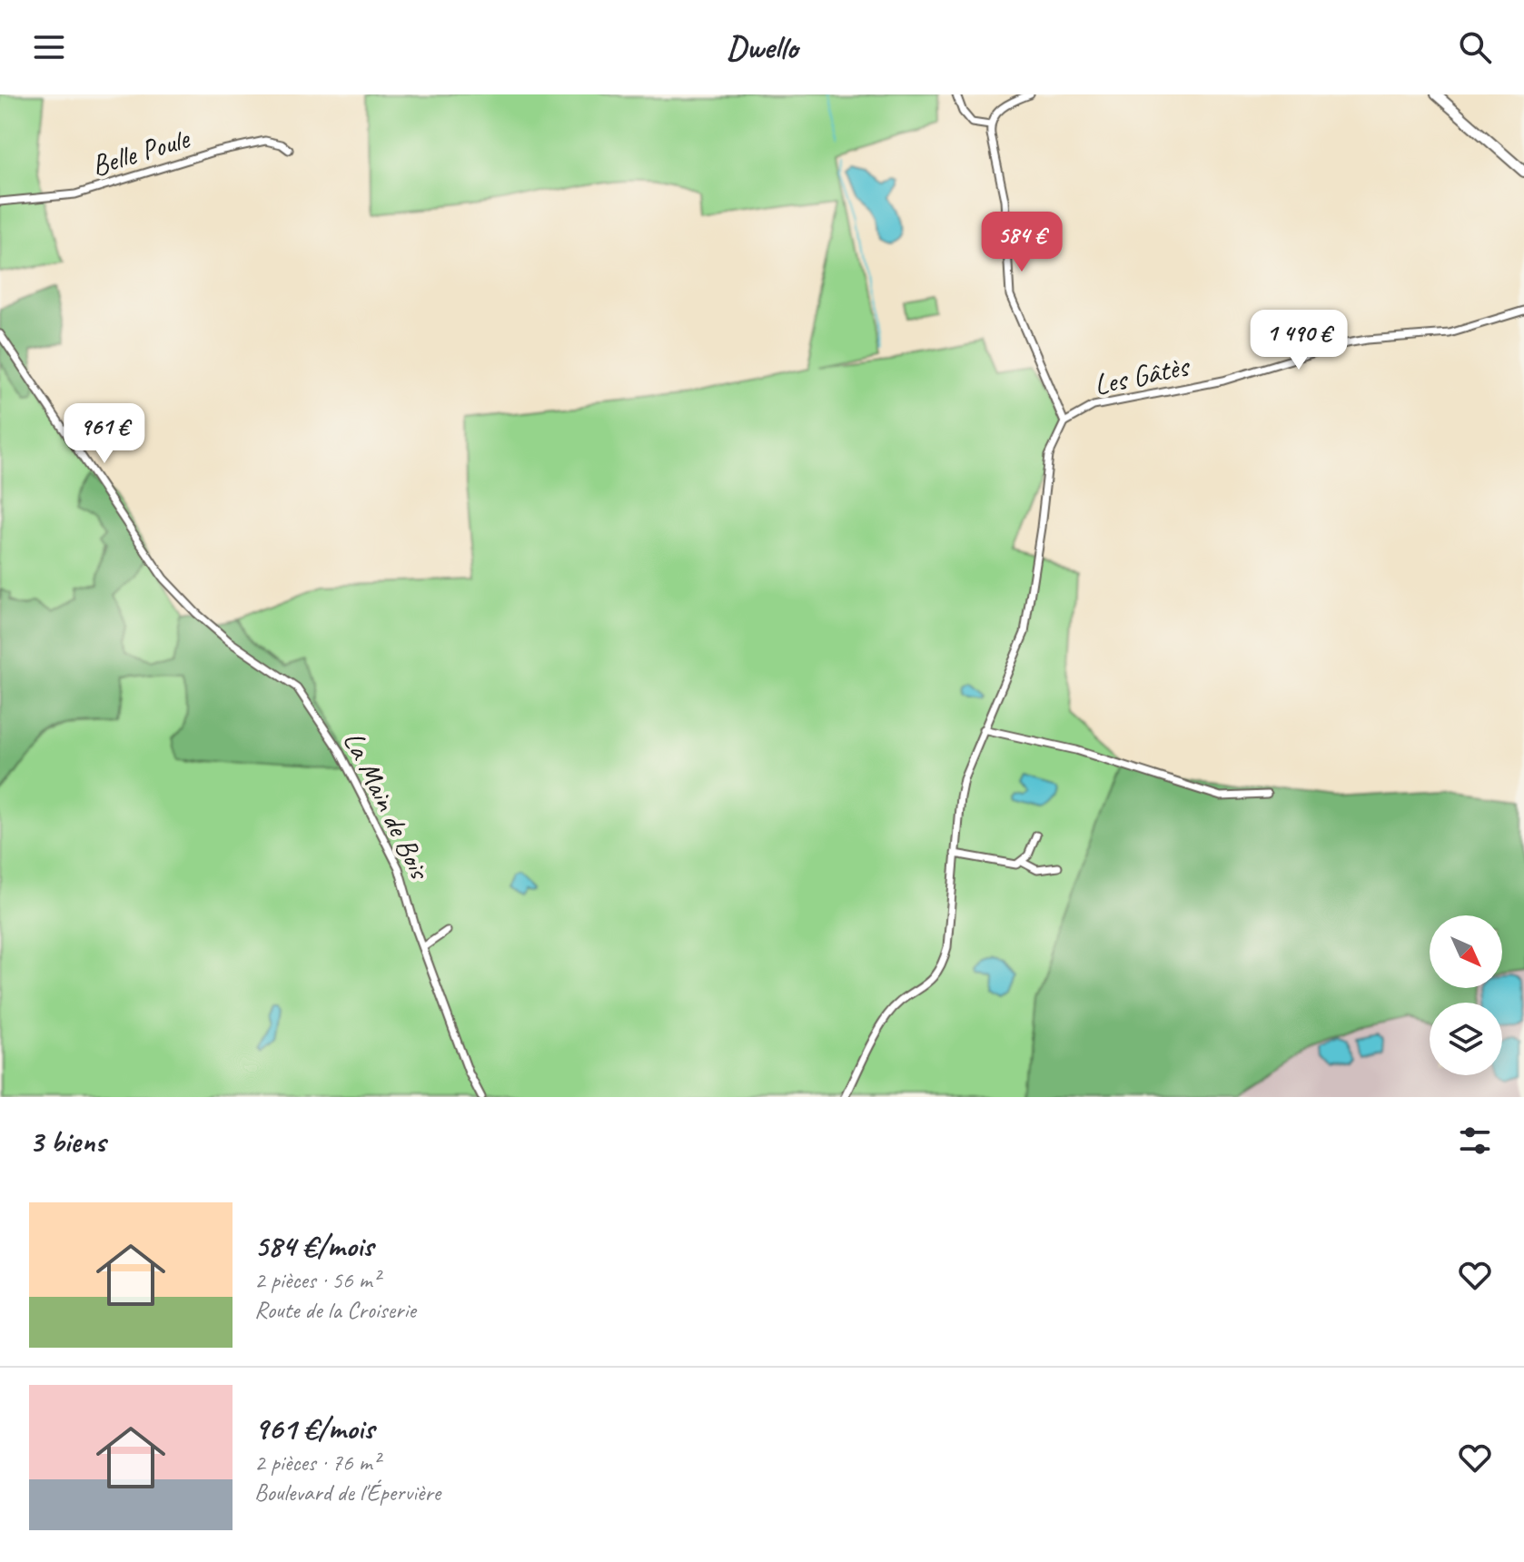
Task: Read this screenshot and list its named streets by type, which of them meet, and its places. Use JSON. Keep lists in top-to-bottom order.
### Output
{
  "streets": {
    "street": ["Belle Poule", "Les Gâtès", "La Main de Bois"]
  },
  "north": "bottom right",
  "page": {
    "header": "Dwello",
    "price": ["584 €", "1 490 €", "961 €"],
    "heading": "3 biens",
    "list": [
      {
        "name": "584 €/mois",
        "note": "2 pièces · 56 m² · Route de la Croiserie"
      },
      {
        "name": "961 €/mois",
        "note": "2 pièces · 76 m² · Boulevard de l'Épervière"
      }
    ]
  }
}
